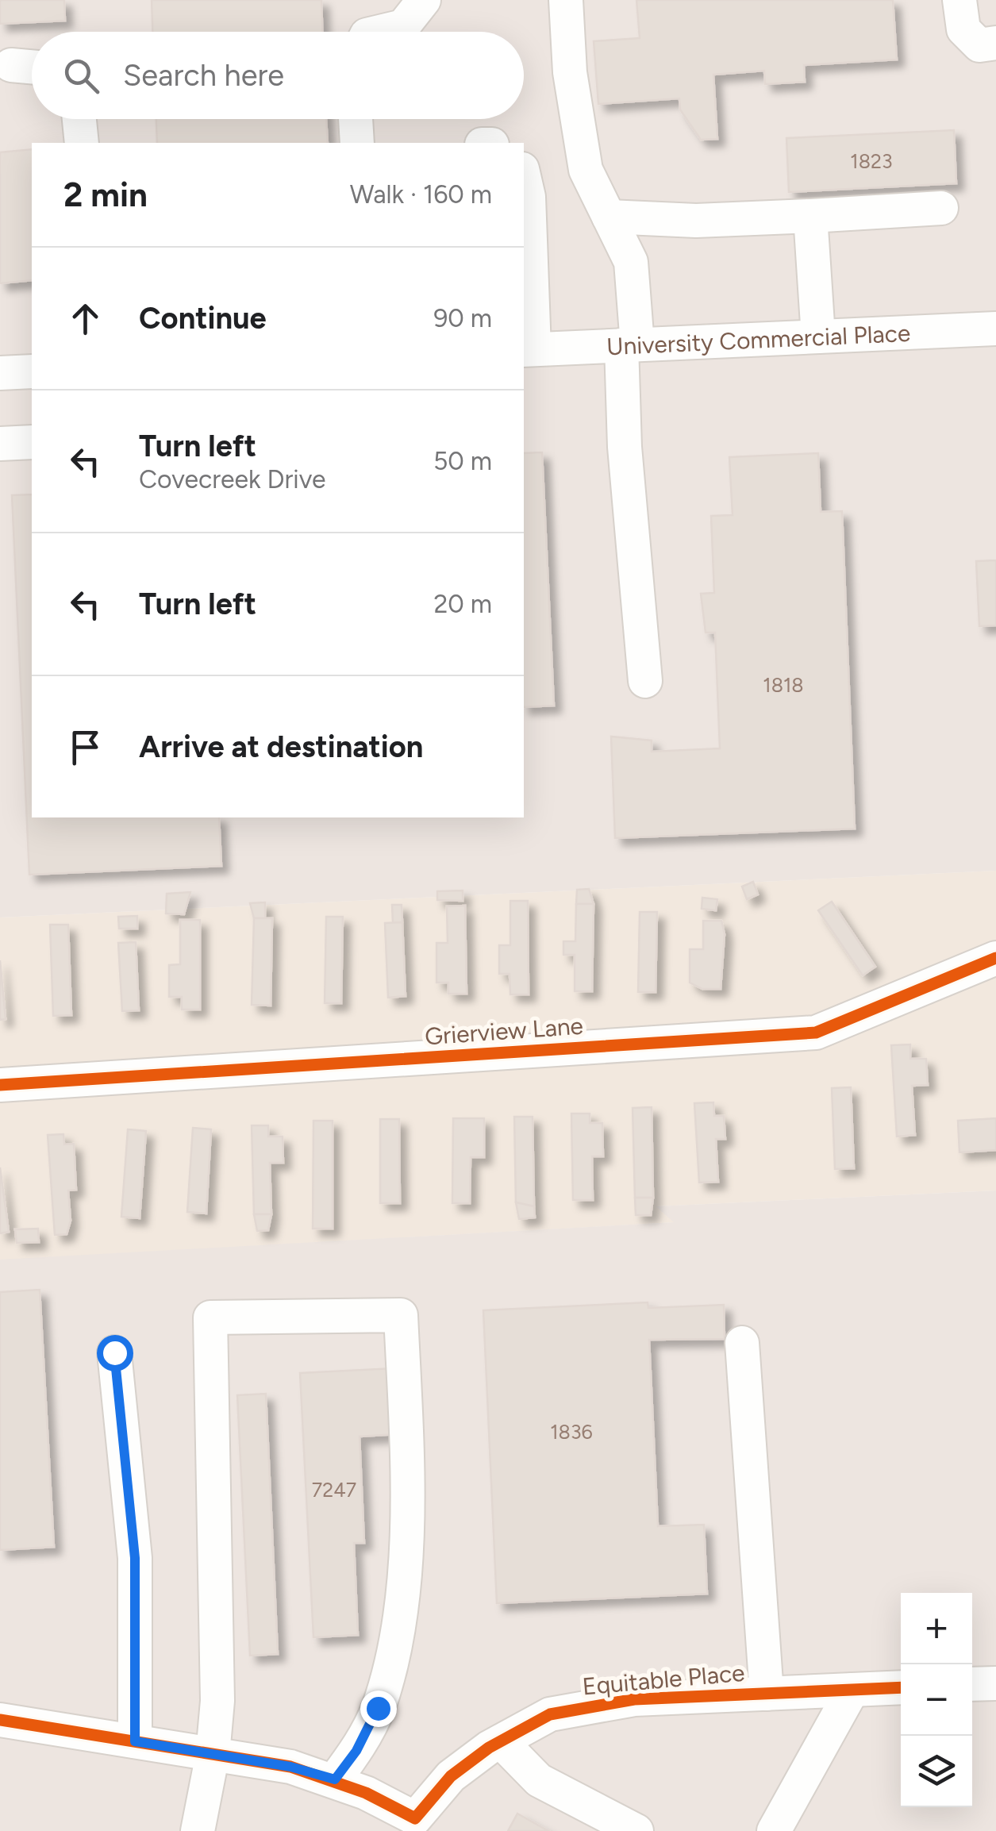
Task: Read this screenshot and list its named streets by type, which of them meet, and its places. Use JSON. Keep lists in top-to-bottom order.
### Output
{
  "streets": {
    "street": ["University Commercial Place", "Grierview Lane", "Equitable Place"]
  },
  "house_numbers": [
    "1823",
    "1818",
    "1836",
    "7247"
  ],
  "page": {
    "search": "Search here",
    "heading": ["2 min", "Walk · 160 m"],
    "list": [
      ["Continue", "90 m"],
      ["Turn left", "Covecreek Drive", "50 m"],
      ["Turn left", "20 m"],
      "Arrive at destination"
    ],
    "map_buttons": ["+", "−"]
  }
}
